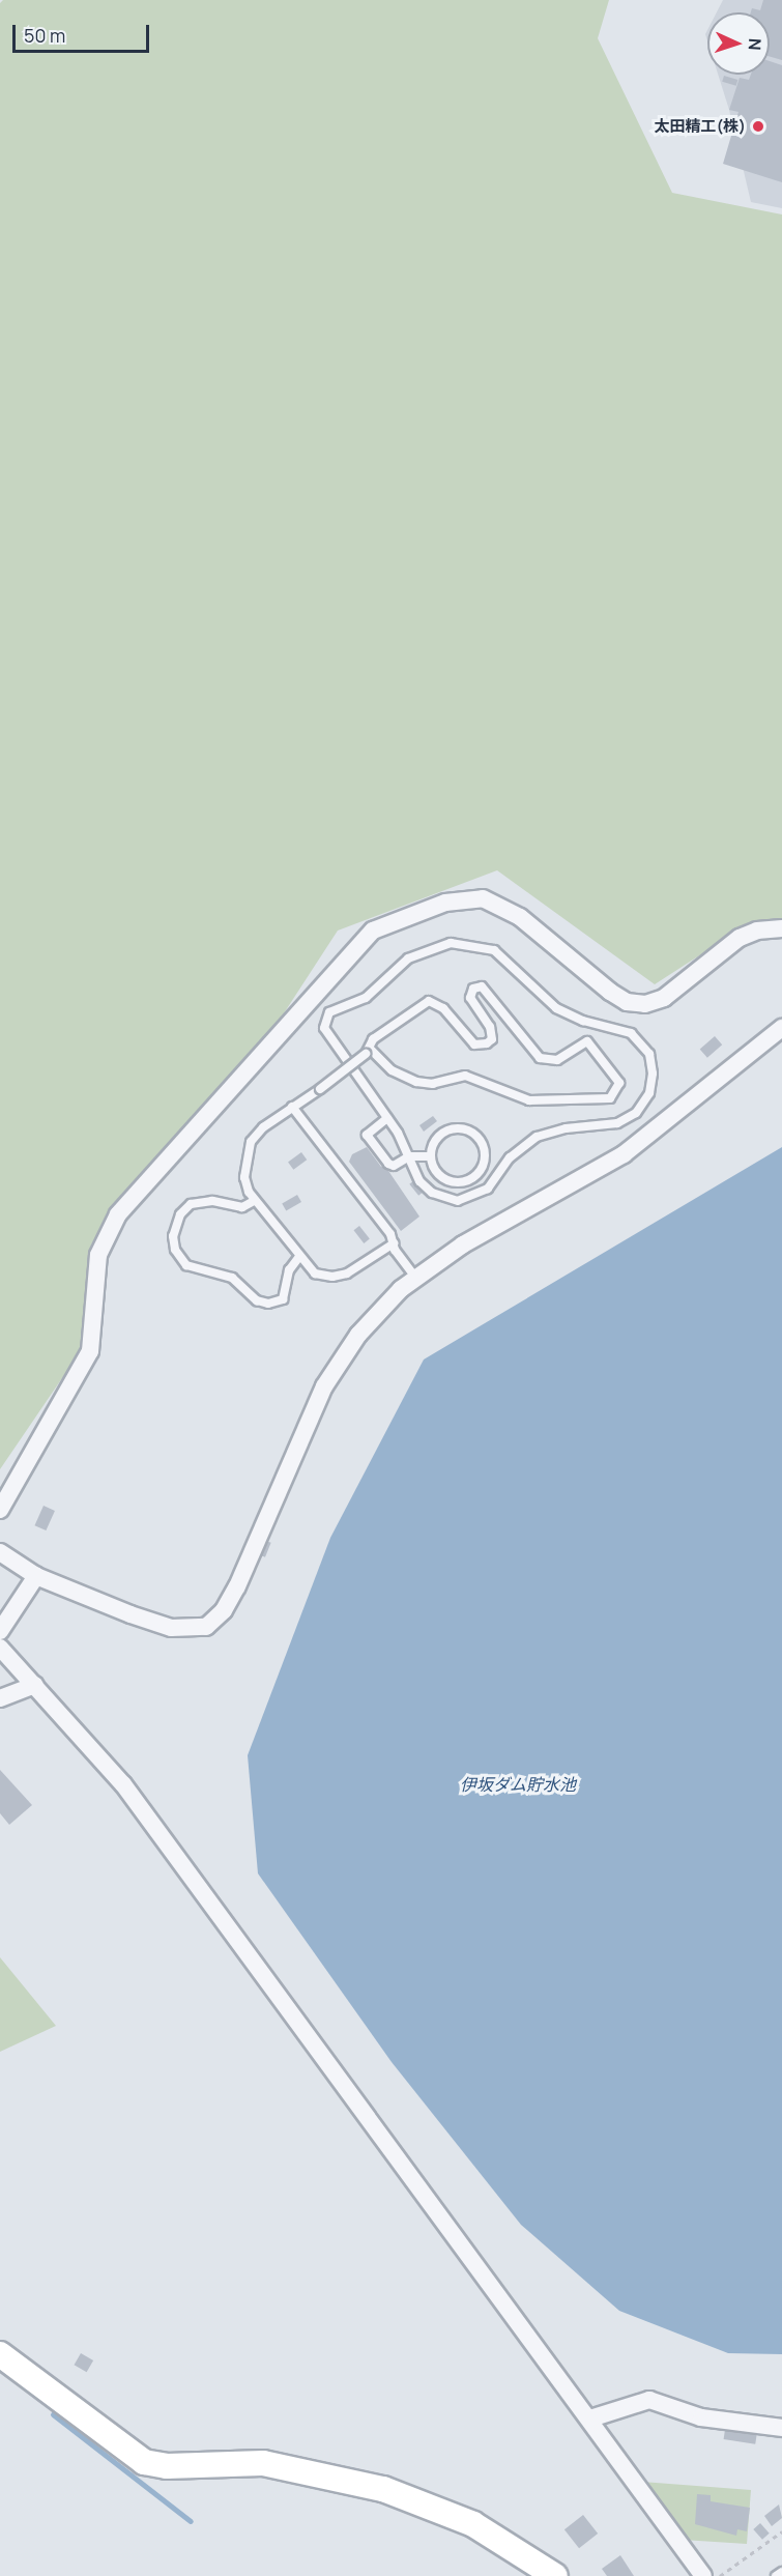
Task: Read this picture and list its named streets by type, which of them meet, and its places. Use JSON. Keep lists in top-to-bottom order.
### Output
{
  "water": ["伊坂ダム貯水池"],
  "places": ["太田精工(株)"],
  "scale_bar": "50 m",
  "north": "right"
}
